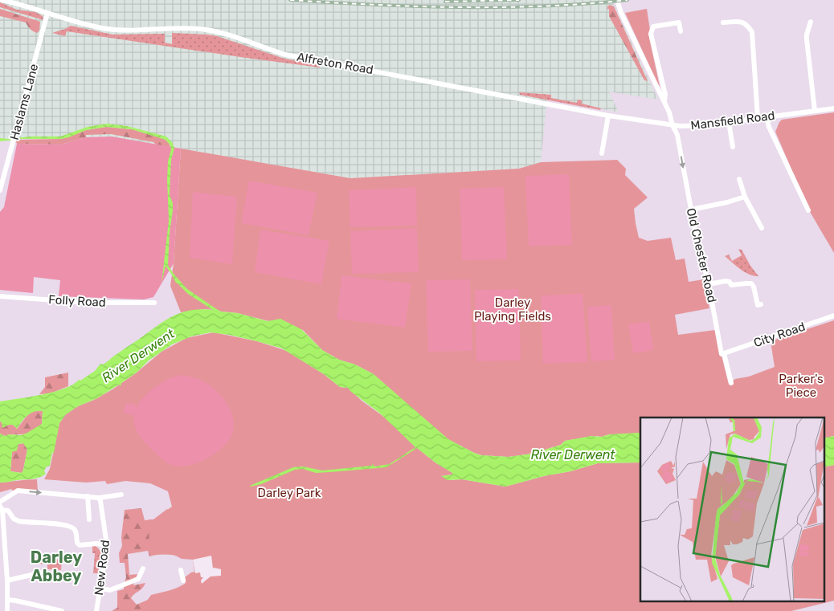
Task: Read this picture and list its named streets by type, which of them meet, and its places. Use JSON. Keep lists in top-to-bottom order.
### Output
{
  "streets": {
    "street": [
      "Alfreton Road",
      "Haslams Lane",
      "Mansfield Road",
      "Old Chester Road",
      "Folly Road",
      "City Road",
      "New Road"
    ]
  },
  "crossings": [
    ["Alfreton Road", "Haslams Lane"],
    ["Alfreton Road", "Mansfield Road"],
    ["Alfreton Road", "Old Chester Road"],
    ["Mansfield Road", "Old Chester Road"],
    ["Old Chester Road", "City Road"]
  ],
  "districts": ["Darley Abbey"],
  "water": ["River Derwent"],
  "parks": ["Darley Playing Fields", "Parker's Piece", "Darley Park"]
}
